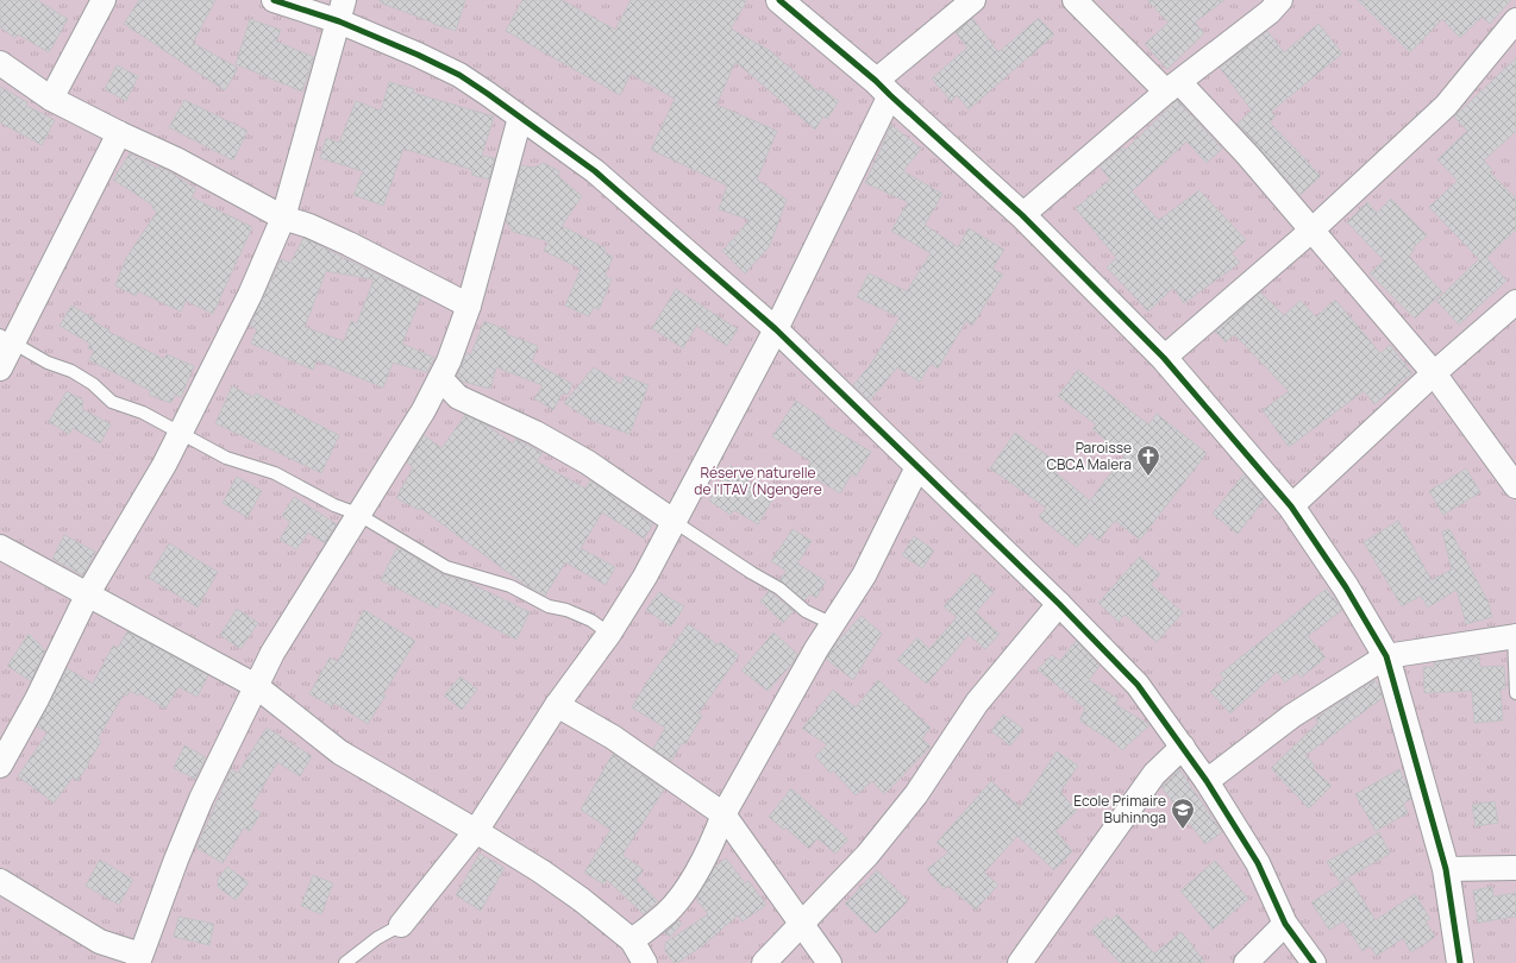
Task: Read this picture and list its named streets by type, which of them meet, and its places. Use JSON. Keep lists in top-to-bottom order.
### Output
{
  "parks": ["Réserve naturelle de l'ITAV (Ngengere"],
  "places": {
    "church": ["Paroisse CBCA Malera"],
    "school or university": ["Ecole Primaire Buhinnga"]
  }
}
